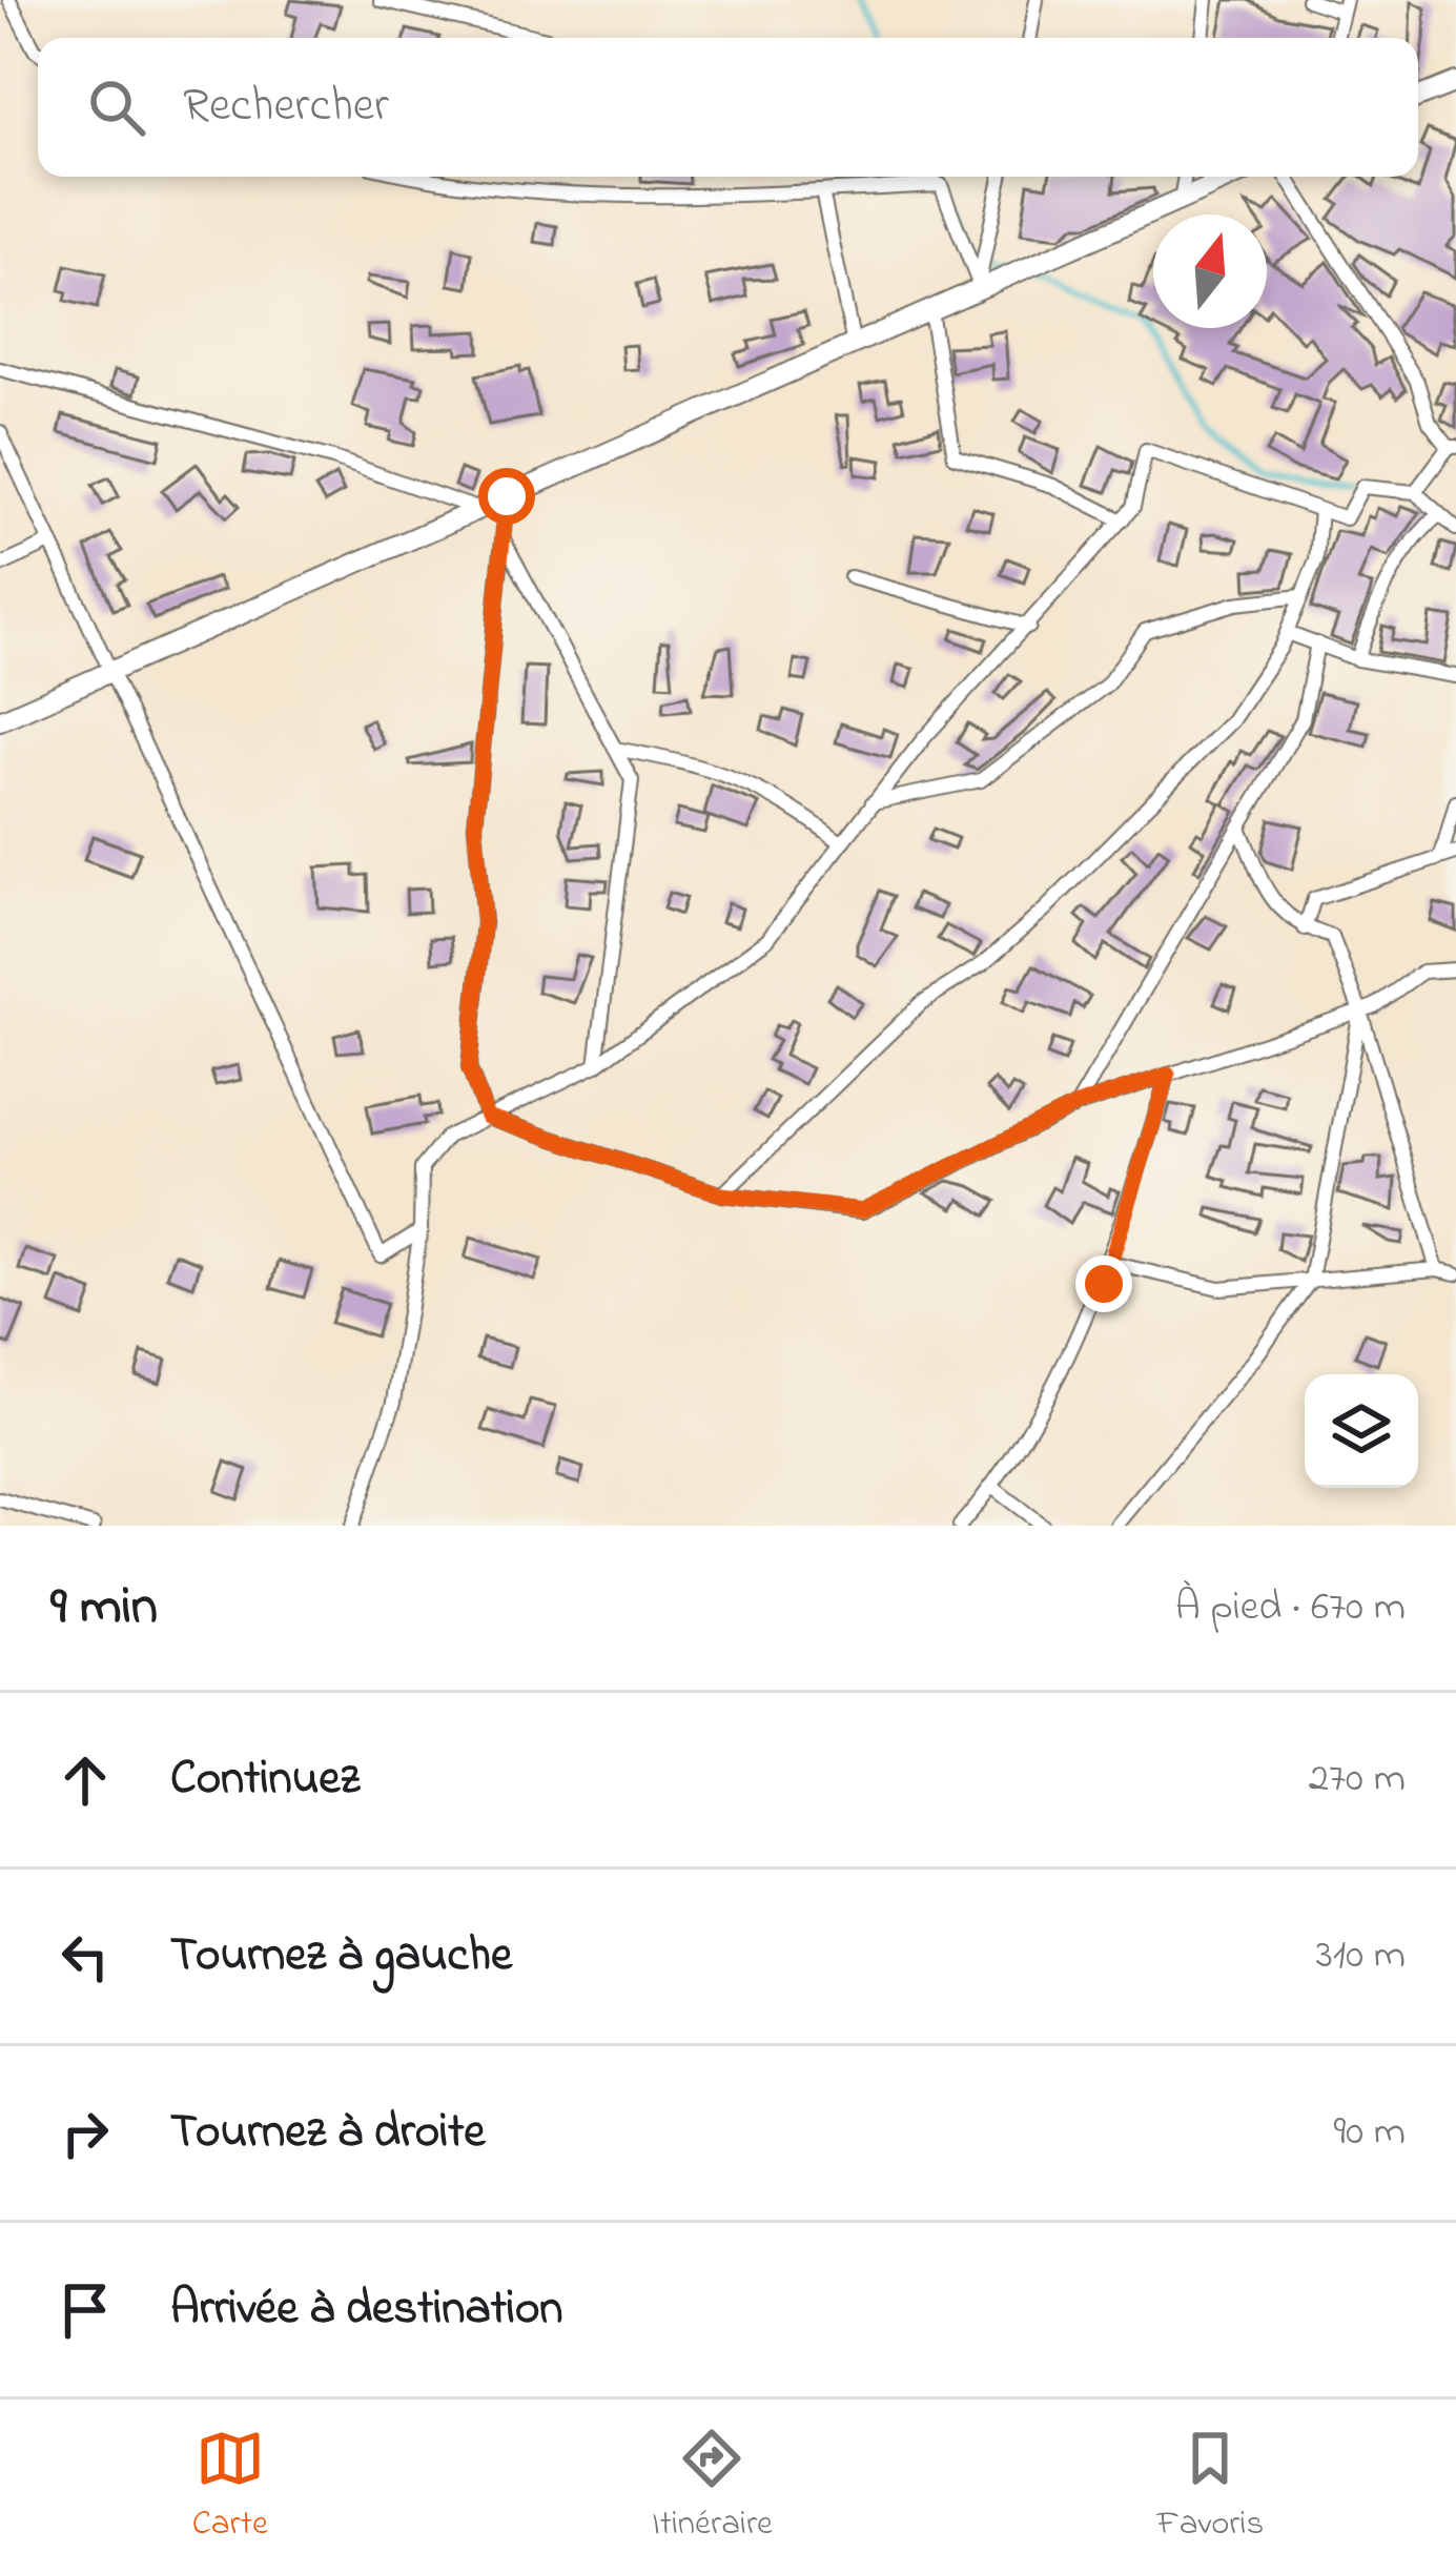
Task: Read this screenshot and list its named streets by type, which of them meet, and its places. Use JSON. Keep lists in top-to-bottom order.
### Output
{
  "north": "top",
  "page": {
    "search": "Rechercher",
    "heading": ["9 min", "À pied · 670 m"],
    "list": [
      ["Continuez", "270 m"],
      ["Tournez à gauche", "310 m"],
      ["Tournez à droite", "90 m"],
      "Arrivée à destination"
    ],
    "nav": ["Carte", "Itinéraire", "Favoris"]
  }
}
